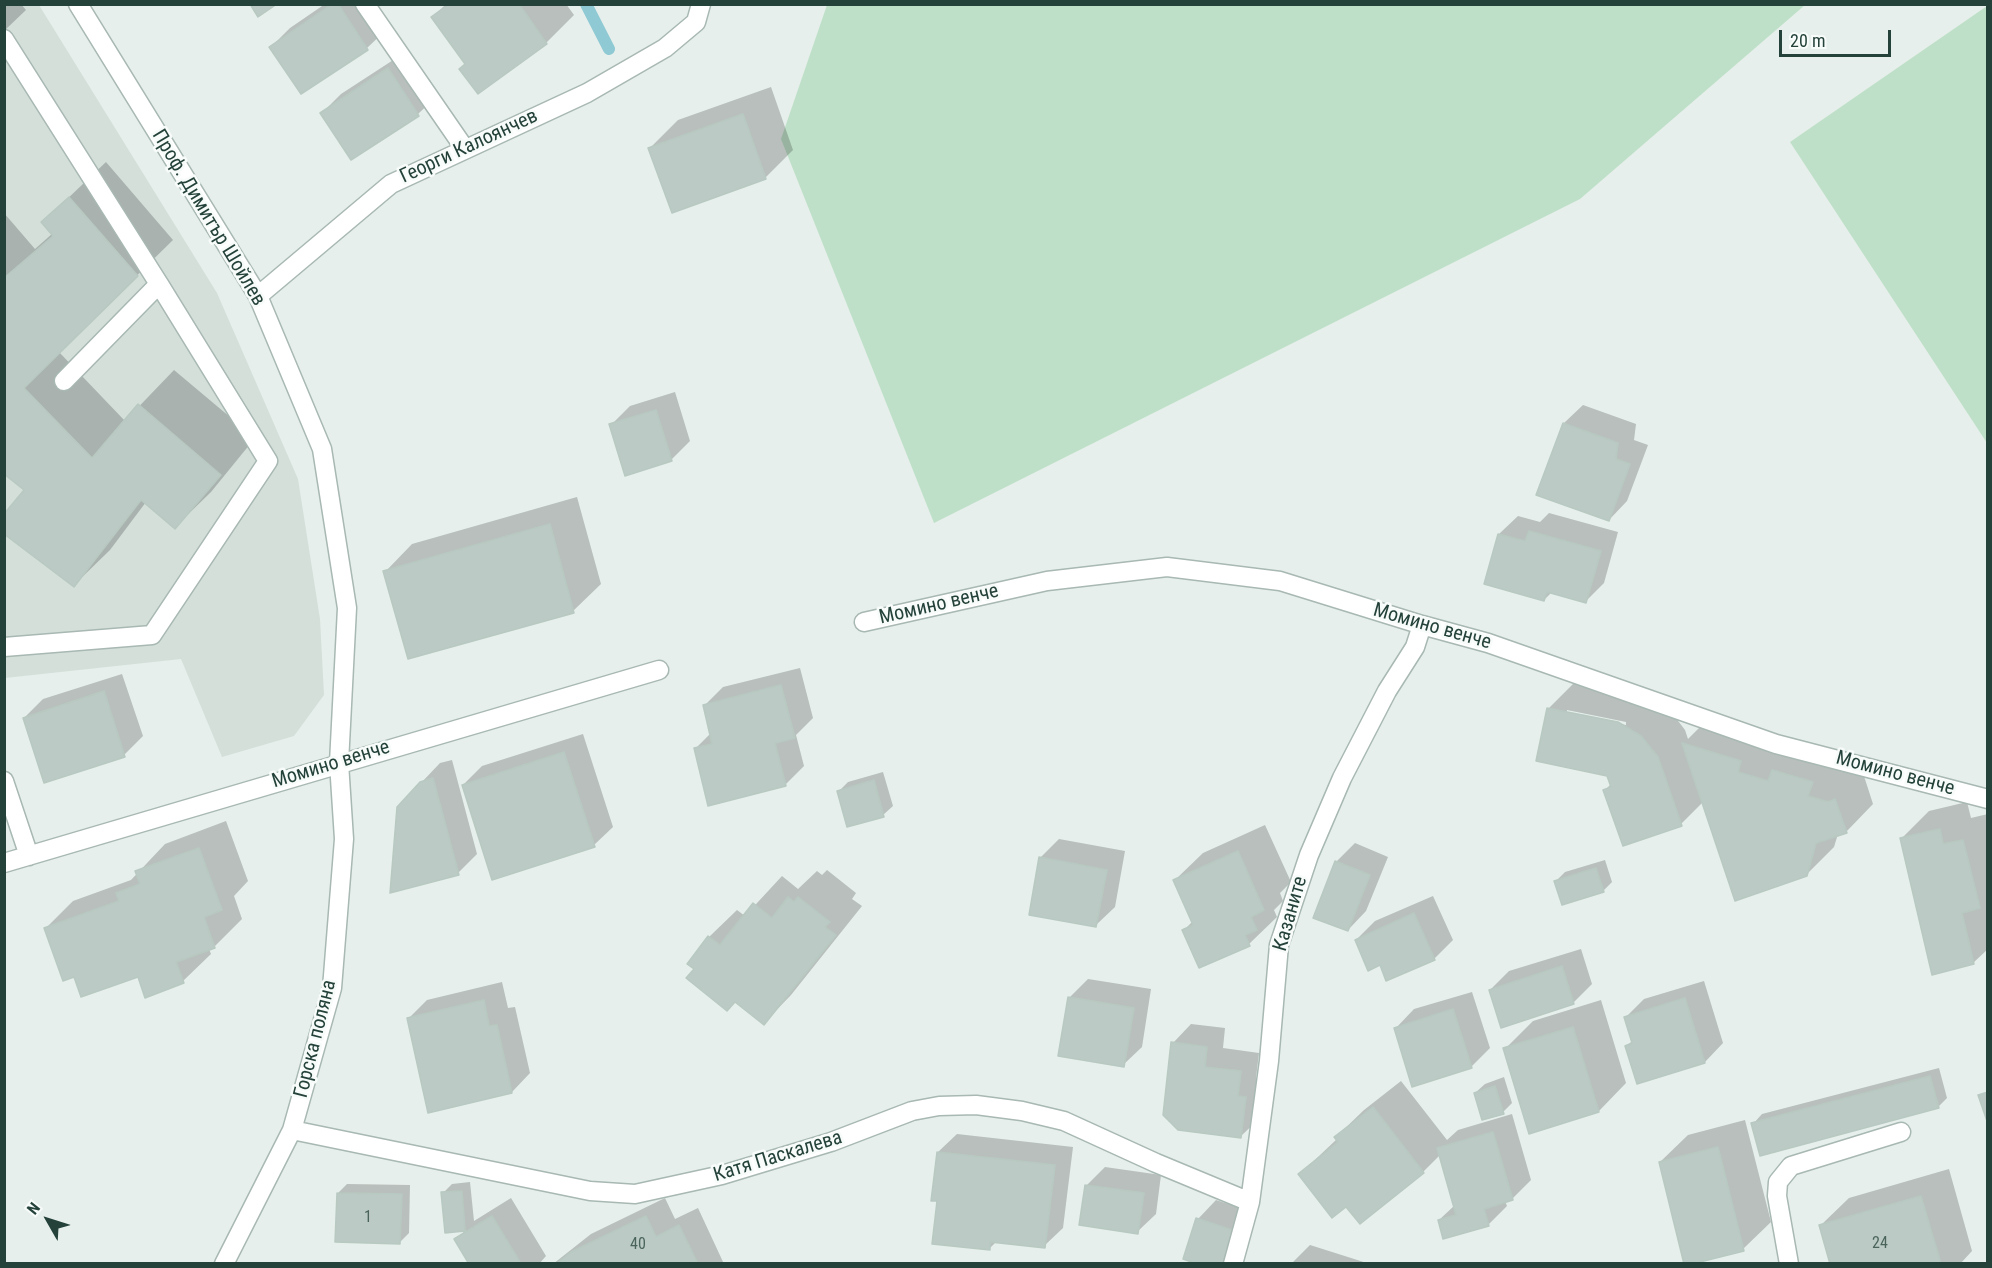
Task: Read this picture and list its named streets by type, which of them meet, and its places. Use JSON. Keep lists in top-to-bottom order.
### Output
{
  "streets": {
    "street": [
      "Георги Калоянчев",
      "Проф. Димитър Шойлев",
      "Момино венче",
      "Казаните",
      "Горска поляна",
      "Катя Паскалева"
    ]
  },
  "crossings": [
    ["Георги Калоянчев", "Проф. Димитър Шойлев"],
    ["Проф. Димитър Шойлев", "Момино венче"],
    ["Проф. Димитър Шойлев", "Горска поляна"],
    ["Момино венче", "Казаните"],
    ["Момино венче", "Горска поляна"],
    ["Казаните", "Катя Паскалева"],
    ["Горска поляна", "Катя Паскалева"]
  ],
  "house_numbers": ["1", "24", "40"],
  "scale_bar": "20 m",
  "north": "top left"
}
